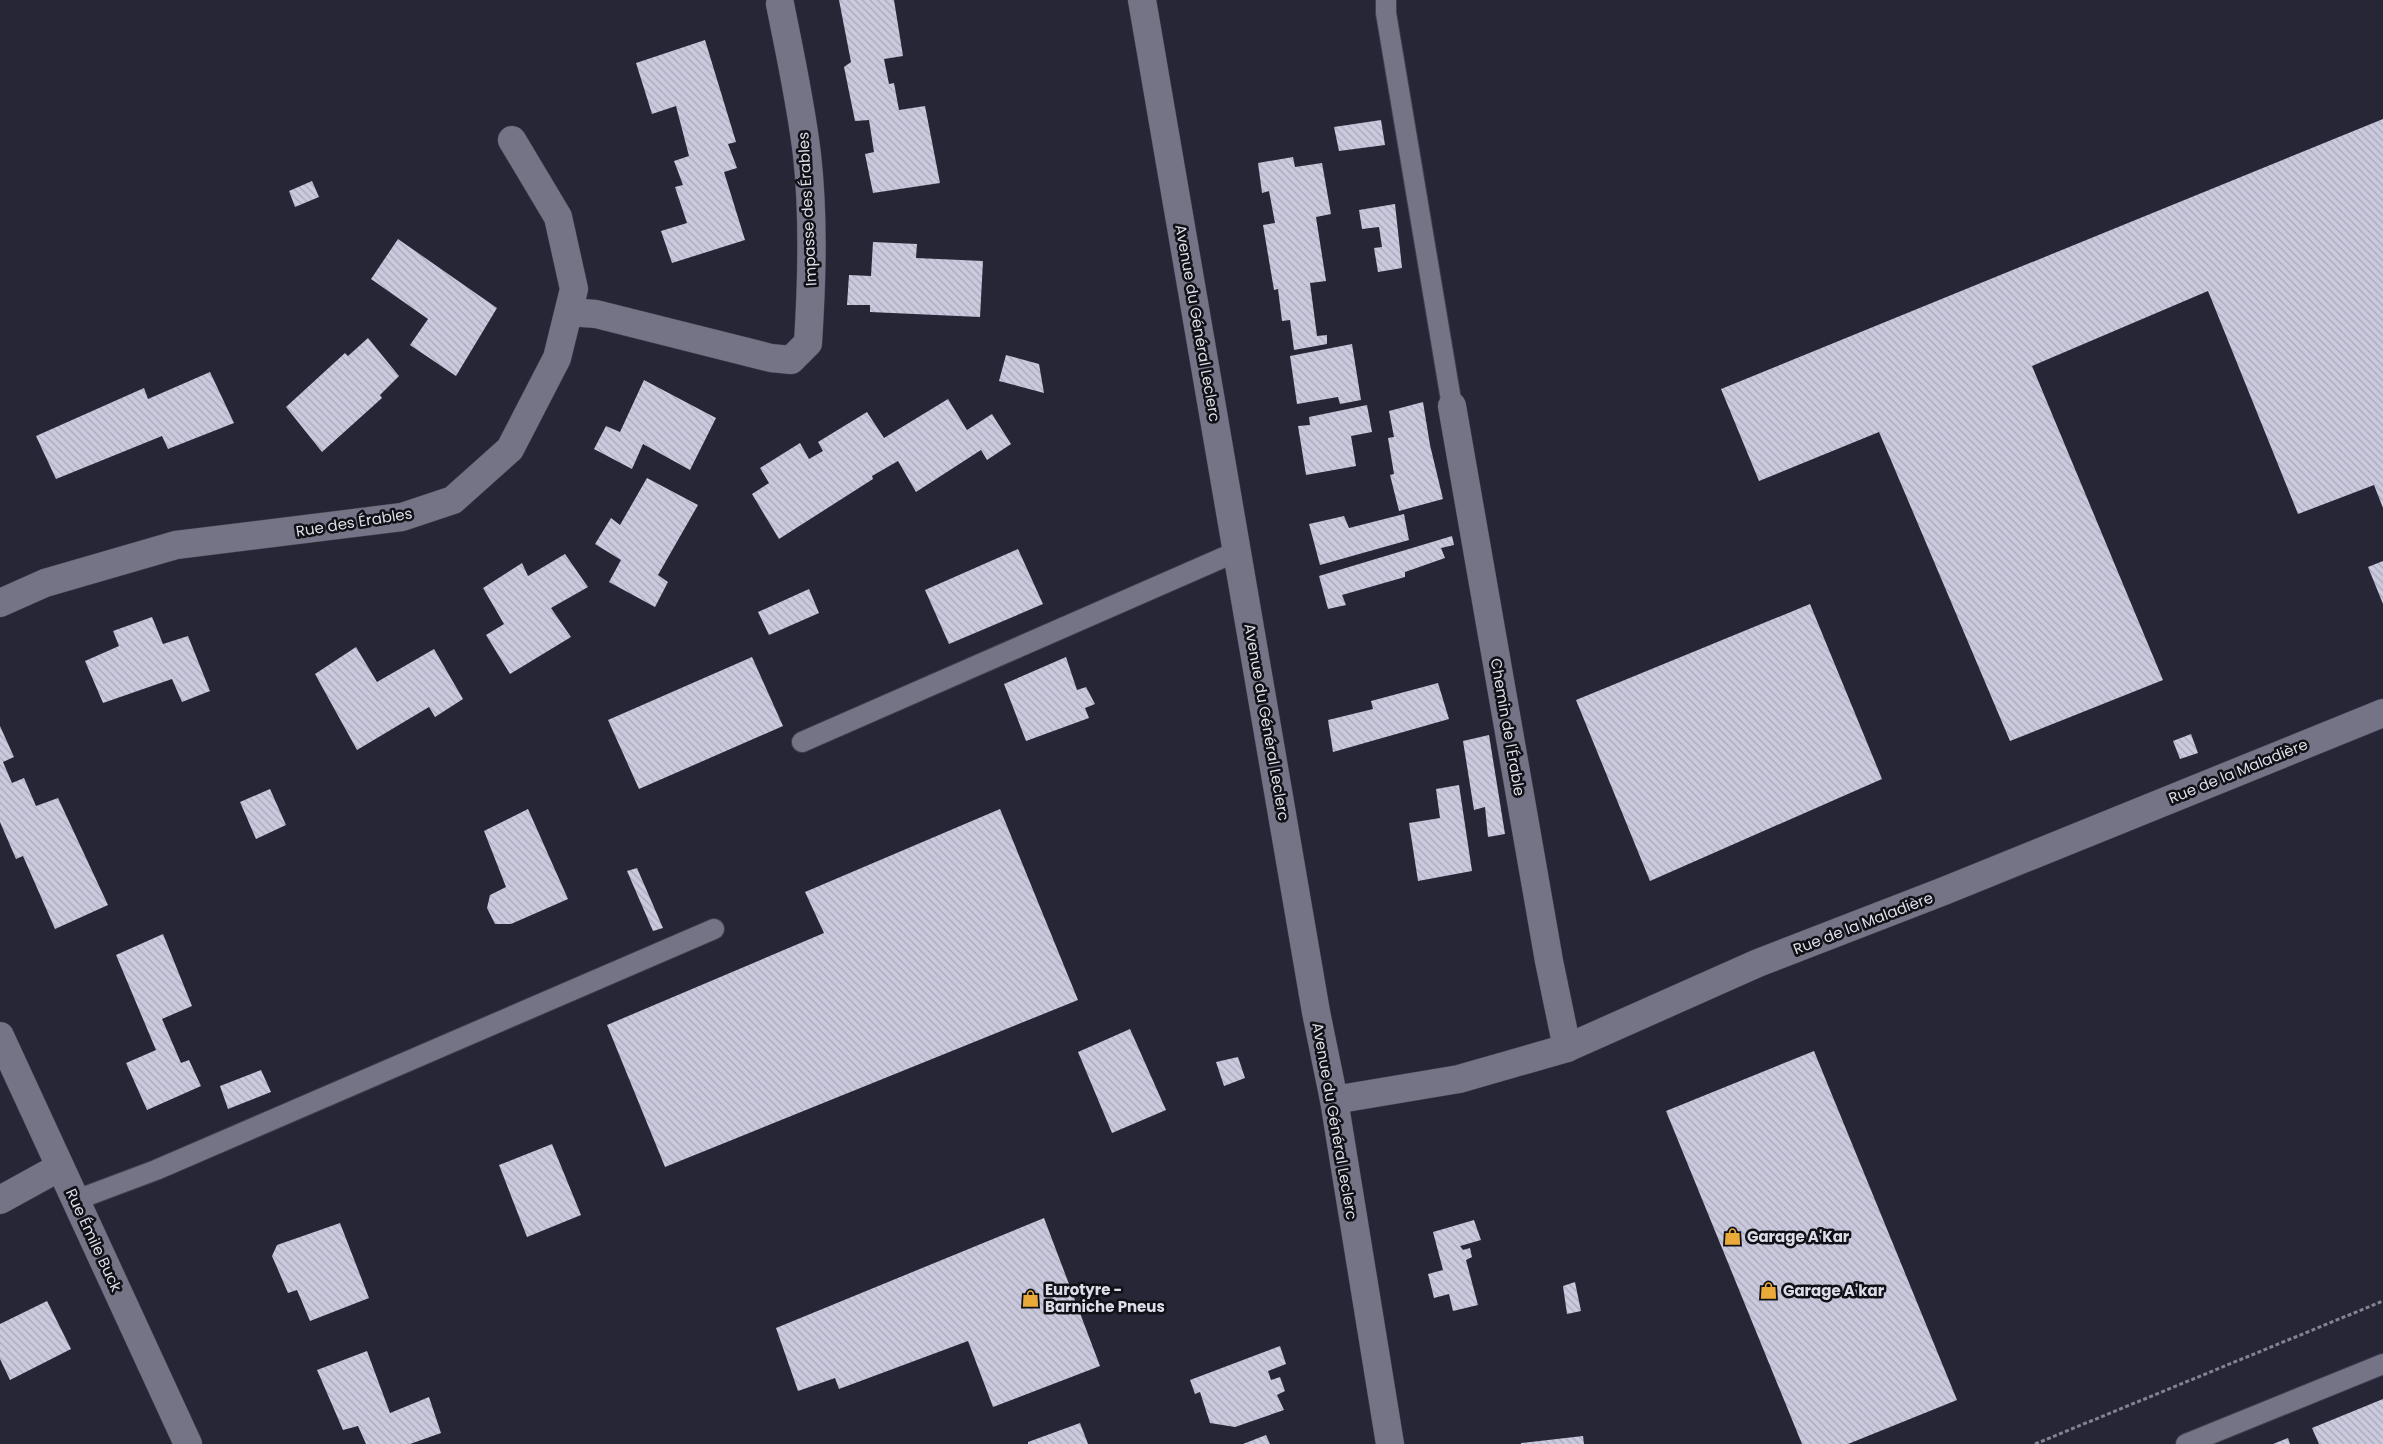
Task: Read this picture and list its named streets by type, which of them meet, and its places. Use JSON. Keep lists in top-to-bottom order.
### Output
{
  "streets": {
    "street": [
      "Impasse des Érables",
      "Avenue du Général Leclerc",
      "Rue des Érables",
      "Chemin de l'Érable",
      "Rue de la Maladière",
      "Rue Émile Buck"
    ]
  },
  "crossings": [
    ["Impasse des Érables", "Rue des Érables"],
    ["Avenue du Général Leclerc", "Rue de la Maladière"],
    ["Chemin de l'Érable", "Rue de la Maladière"]
  ],
  "places": {
    "shop": ["Garage A'Kar", "Garage A'kar", "Eurotyre - Barniche Pneus"]
  }
}
